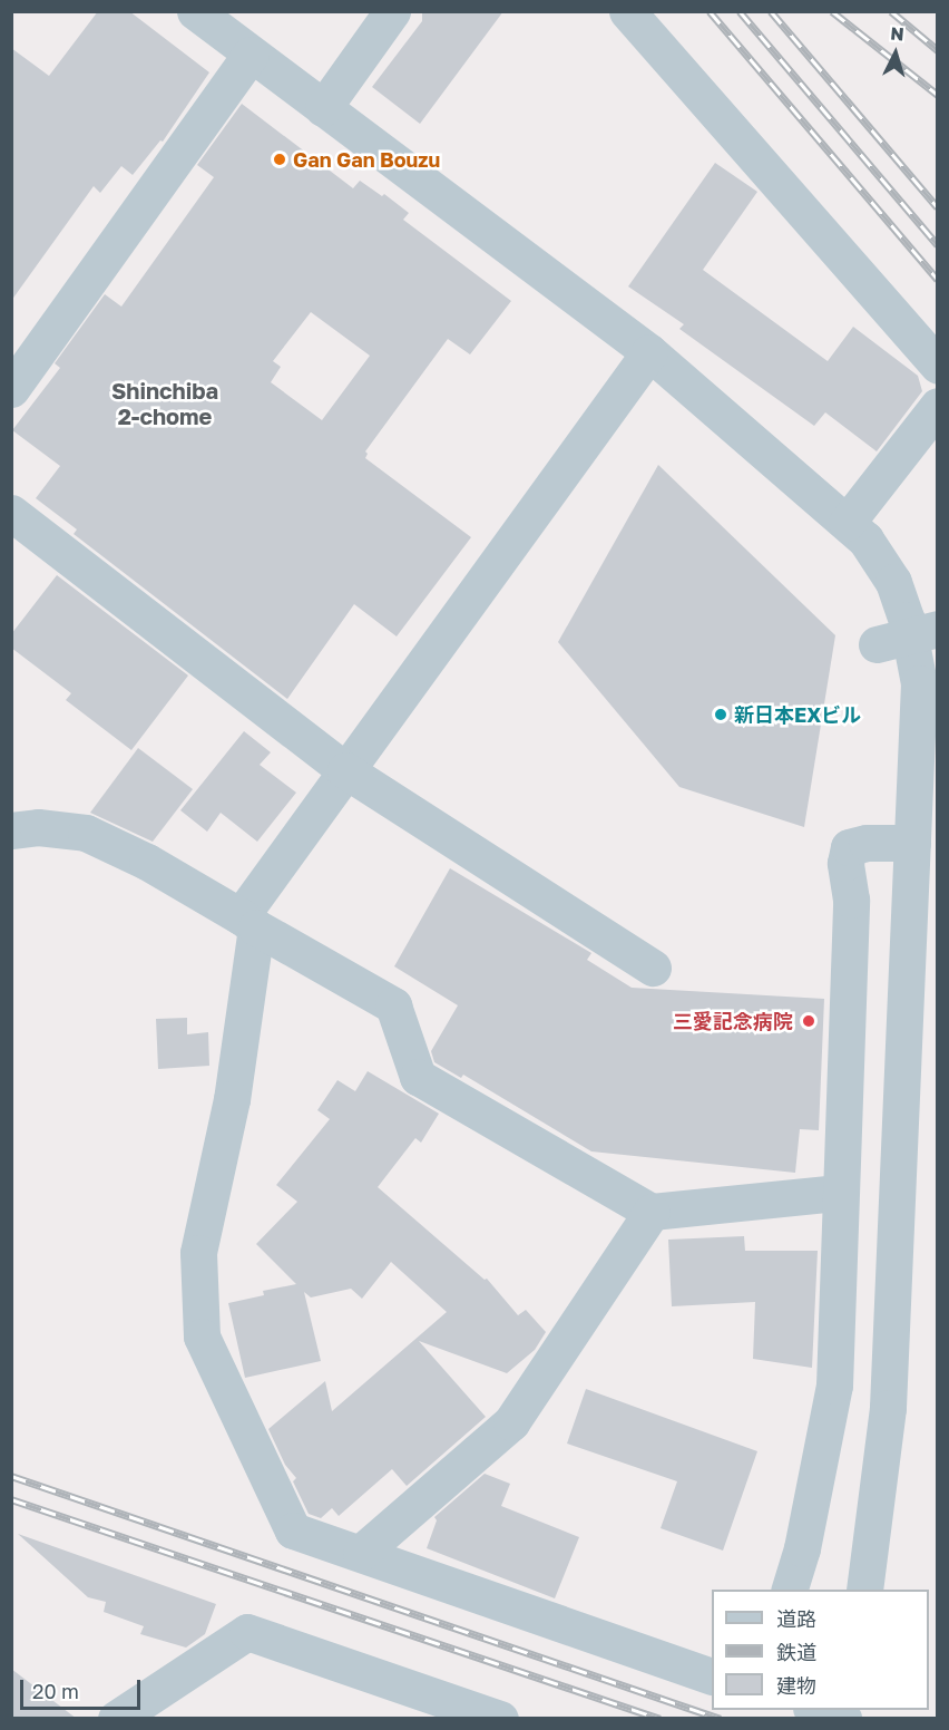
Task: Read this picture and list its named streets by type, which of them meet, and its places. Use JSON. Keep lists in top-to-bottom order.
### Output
{
  "districts": ["Shinchiba 2-chome"],
  "places": ["Gan Gan Bouzu", "新日本EXビル", "三愛記念病院"],
  "legend": ["道路", "鉄道", "建物"],
  "scale_bar": "20 m",
  "north": "top"
}
